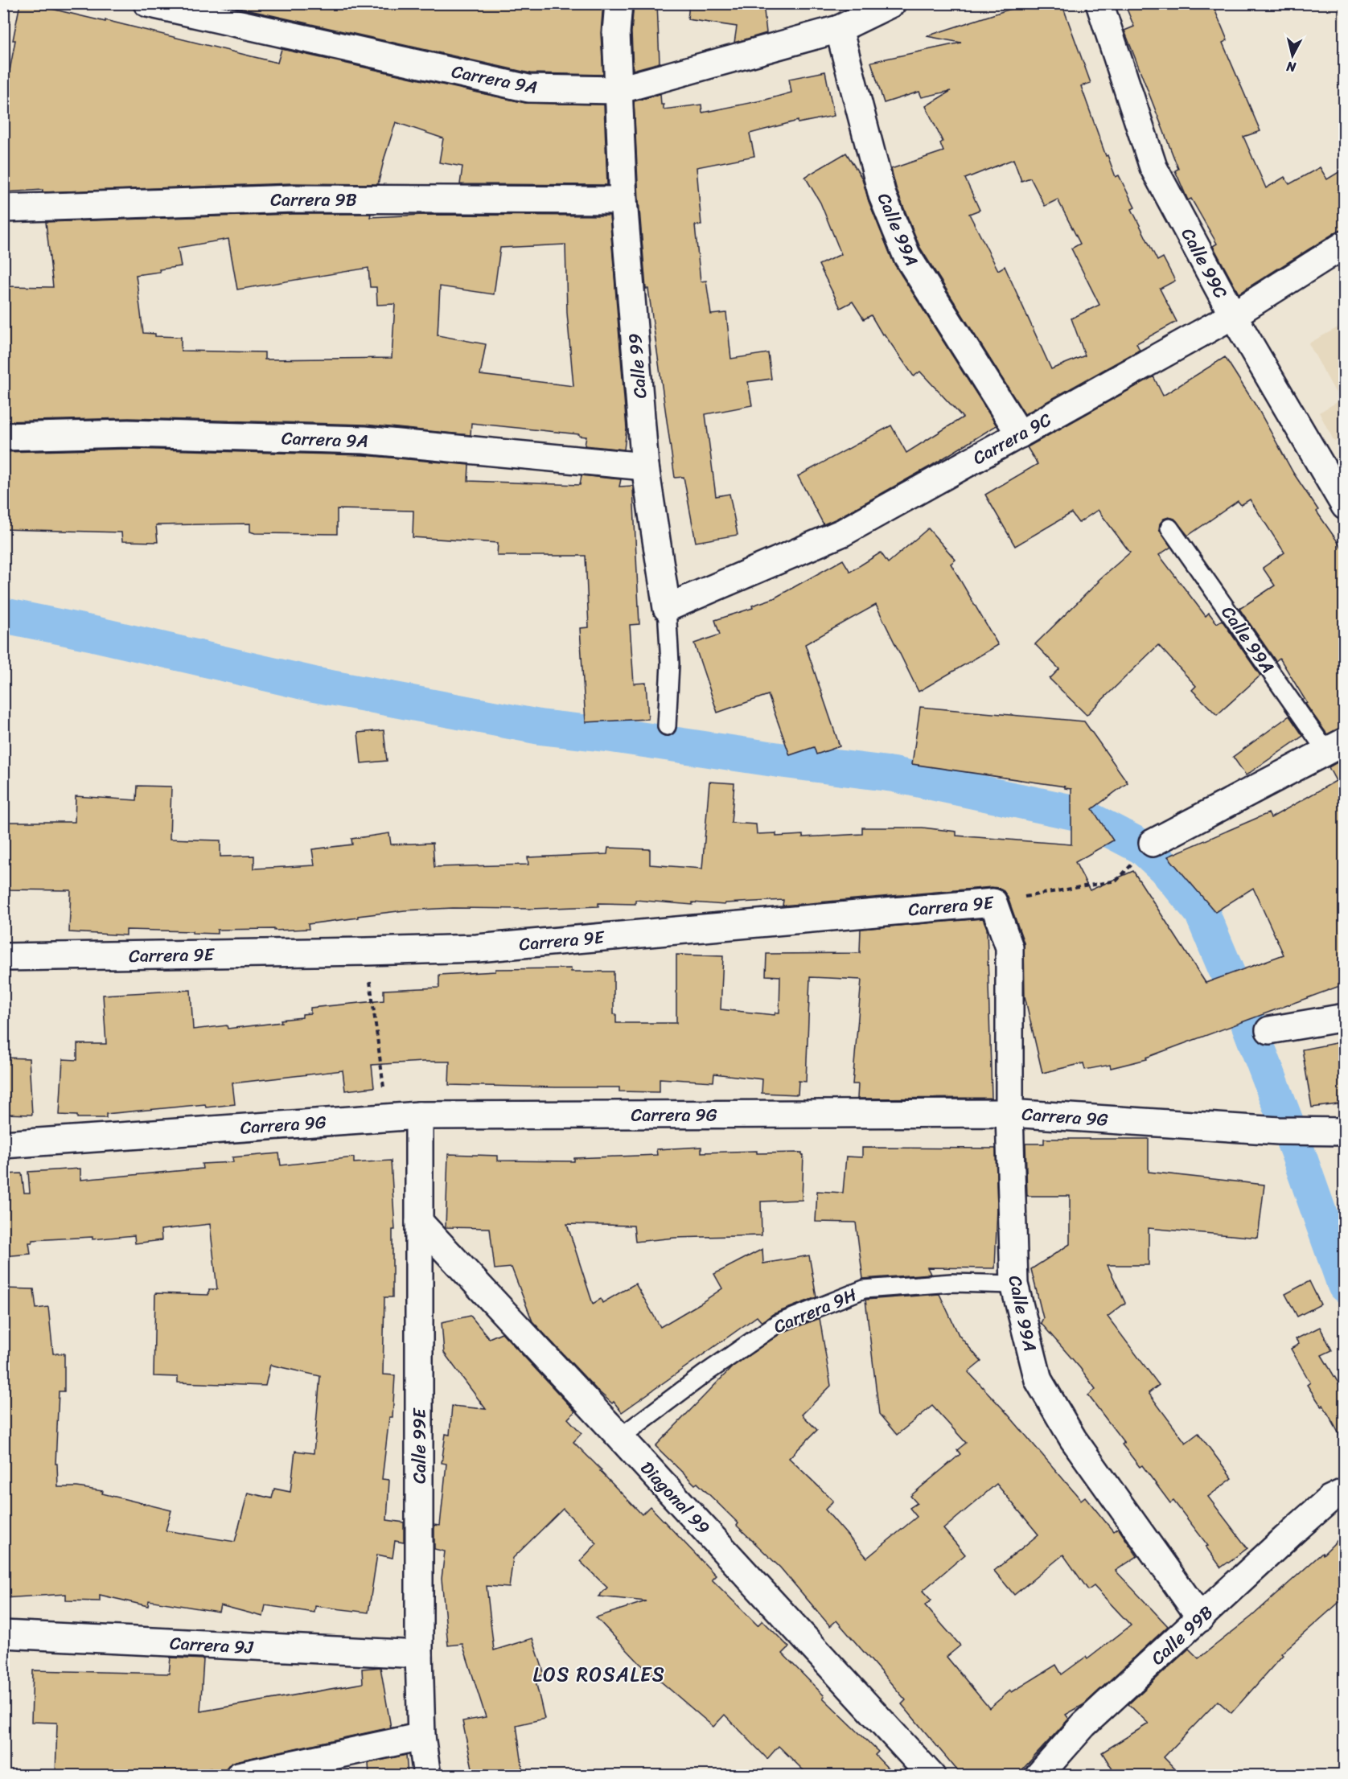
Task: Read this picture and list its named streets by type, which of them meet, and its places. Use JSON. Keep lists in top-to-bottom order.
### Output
{
  "streets": {
    "street": [
      "Carrera 9A",
      "Carrera 9B",
      "Calle 99A",
      "Calle 99C",
      "Calle 99",
      "Carrera 9C",
      "Carrera 9E",
      "Carrera 9G",
      "Calle 99E",
      "Diagonal 99",
      "Calle 99B",
      "Carrera 9J"
    ],
    "lane": ["Carrera 9H"]
  },
  "crossings": [
    ["Carrera 9A", "Calle 99A"],
    ["Carrera 9A", "Calle 99"],
    ["Carrera 9B", "Calle 99"],
    ["Calle 99A", "Carrera 9C"],
    ["Calle 99A", "Carrera 9E"],
    ["Calle 99A", "Carrera 9G"],
    ["Calle 99A", "Carrera 9H"],
    ["Calle 99A", "Calle 99B"],
    ["Calle 99C", "Carrera 9C"],
    ["Calle 99", "Carrera 9C"],
    ["Carrera 9G", "Calle 99E"],
    ["Carrera 9H", "Diagonal 99"],
    ["Calle 99E", "Diagonal 99"],
    ["Calle 99E", "Carrera 9J"]
  ],
  "districts": ["LOS ROSALES"],
  "north": "bottom"
}
